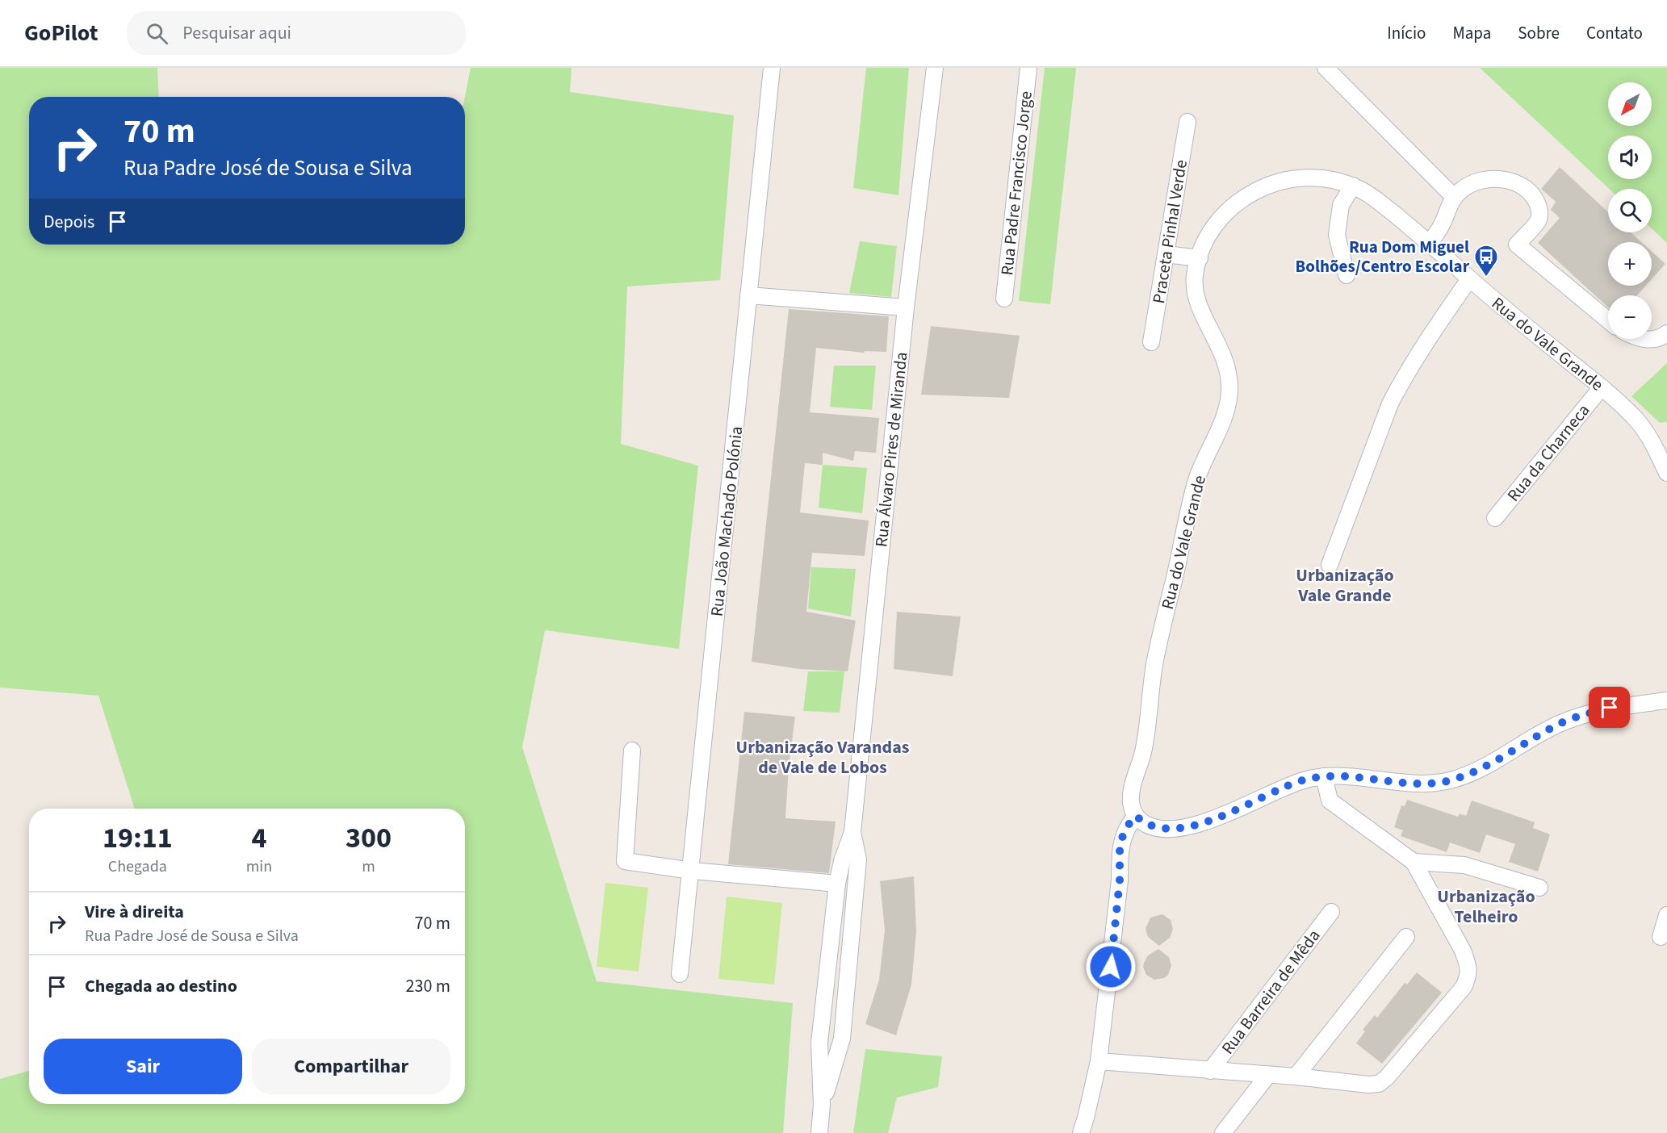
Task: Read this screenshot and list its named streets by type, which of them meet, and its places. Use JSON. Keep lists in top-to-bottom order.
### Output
{
  "streets": {
    "street": [
      "Rua Padre Francisco Jorge",
      "Praceta Pinhal Verde",
      "Rua do Vale Grande",
      "Rua Álvaro Pires de Miranda",
      "Rua da Charneca",
      "Rua João Machado Polónia",
      "Rua Barreira de Mêda"
    ]
  },
  "crossings": [
    ["Rua do Vale Grande", "Rua da Charneca"]
  ],
  "districts": ["Urbanização Vale Grande", "Urbanização Varandas de Vale de Lobos", "Urbanização Telheiro"],
  "places": {
    "bus stop": ["Rua Dom Miguel Bolhões/Centro Escolar"]
  },
  "north": "bottom left",
  "page": {
    "header": "GoPilot",
    "search": "Pesquisar aqui",
    "nav": [
      "Início",
      "Mapa",
      "Sobre",
      "Contato"
    ],
    "map_buttons": ["+", "−"],
    "turn": ["70 m", "Rua Padre José de Sousa e Silva"],
    "then": "Depois",
    "eta": [
      "19:11",
      "Chegada",
      "4",
      "min",
      "300",
      "m"
    ],
    "list": [
      {
        "name": "Vire à direita",
        "note": "Rua Padre José de Sousa e Silva",
        "value": "70 m"
      },
      {
        "name": "Chegada ao destino",
        "value": "230 m"
      }
    ],
    "buttons": ["Sair", "Compartilhar"]
  }
}
